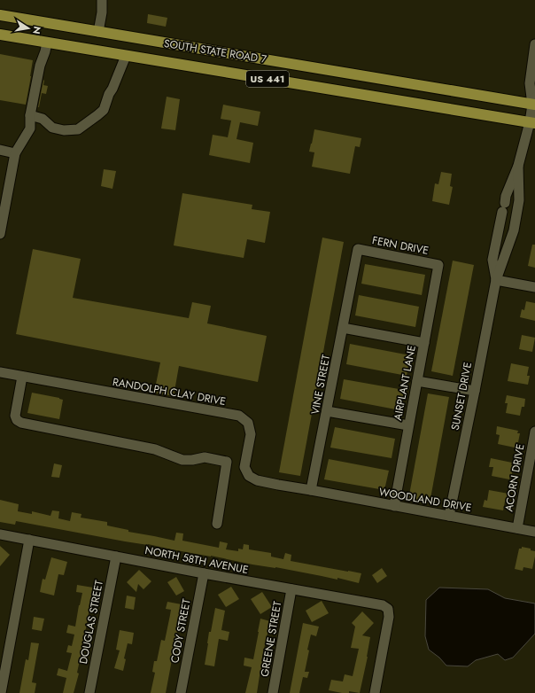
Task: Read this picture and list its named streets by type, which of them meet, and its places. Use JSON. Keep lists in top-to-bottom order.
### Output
{
  "streets": {
    "main road": ["SOUTH STATE ROAD 7", "US 441"],
    "street": [
      "FERN DRIVE",
      "AIRPLANT LANE",
      "VINE STREET",
      "RANDOLPH CLAY DRIVE",
      "SUNSET DRIVE",
      "ACORN DRIVE",
      "WOODLAND DRIVE",
      "NORTH 58TH AVENUE",
      "DOUGLAS STREET",
      "CODY STREET",
      "GREENE STREET"
    ]
  },
  "crossings": [
    ["SOUTH STATE ROAD 7", "SUNSET DRIVE"],
    ["FERN DRIVE", "AIRPLANT LANE"],
    ["FERN DRIVE", "VINE STREET"],
    ["AIRPLANT LANE", "WOODLAND DRIVE"],
    ["VINE STREET", "RANDOLPH CLAY DRIVE"],
    ["VINE STREET", "WOODLAND DRIVE"],
    ["RANDOLPH CLAY DRIVE", "WOODLAND DRIVE"],
    ["SUNSET DRIVE", "WOODLAND DRIVE"],
    ["ACORN DRIVE", "WOODLAND DRIVE"],
    ["NORTH 58TH AVENUE", "DOUGLAS STREET"],
    ["NORTH 58TH AVENUE", "CODY STREET"],
    ["NORTH 58TH AVENUE", "GREENE STREET"]
  ],
  "north": "right"
}
